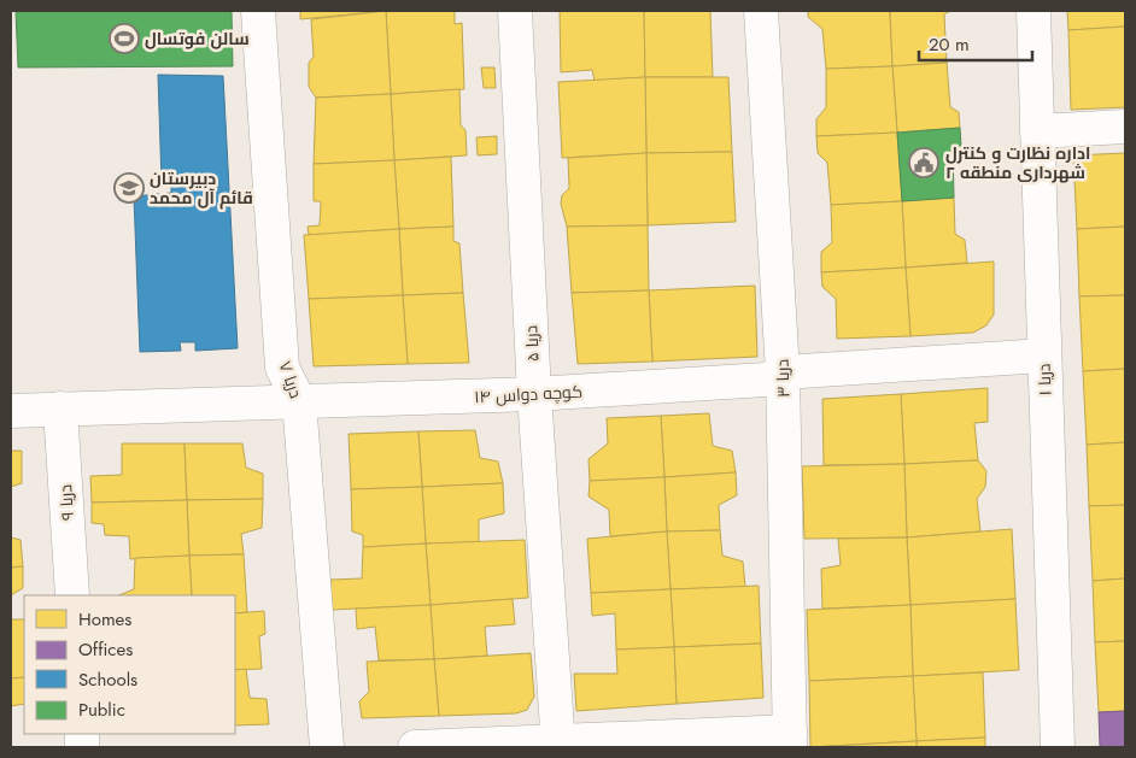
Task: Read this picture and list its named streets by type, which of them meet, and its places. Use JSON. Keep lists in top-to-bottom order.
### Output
{
  "streets": {
    "street": [
      "دریا ۵",
      "دریا ۳",
      "دریا ۷",
      "دریا ۱",
      "کوچه دواس ۱۴",
      "دریا ۹"
    ]
  },
  "crossings": [
    ["دریا ۵", "کوچه دواس ۱۴"],
    ["دریا ۳", "کوچه دواس ۱۴"],
    ["دریا ۷", "کوچه دواس ۱۴"],
    ["دریا ۱", "کوچه دواس ۱۴"],
    ["کوچه دواس ۱۴", "دریا ۹"]
  ],
  "places": {
    "sports": ["سالن فوتسال"],
    "public building": ["اداره‌ نظارت و کنترل شهرداری منطقه ۲"],
    "school or university": ["دبیرستان قائم آل محمد"]
  },
  "legend": [
    "Homes",
    "Offices",
    "Schools",
    "Public"
  ],
  "scale_bar": "20 m"
}
